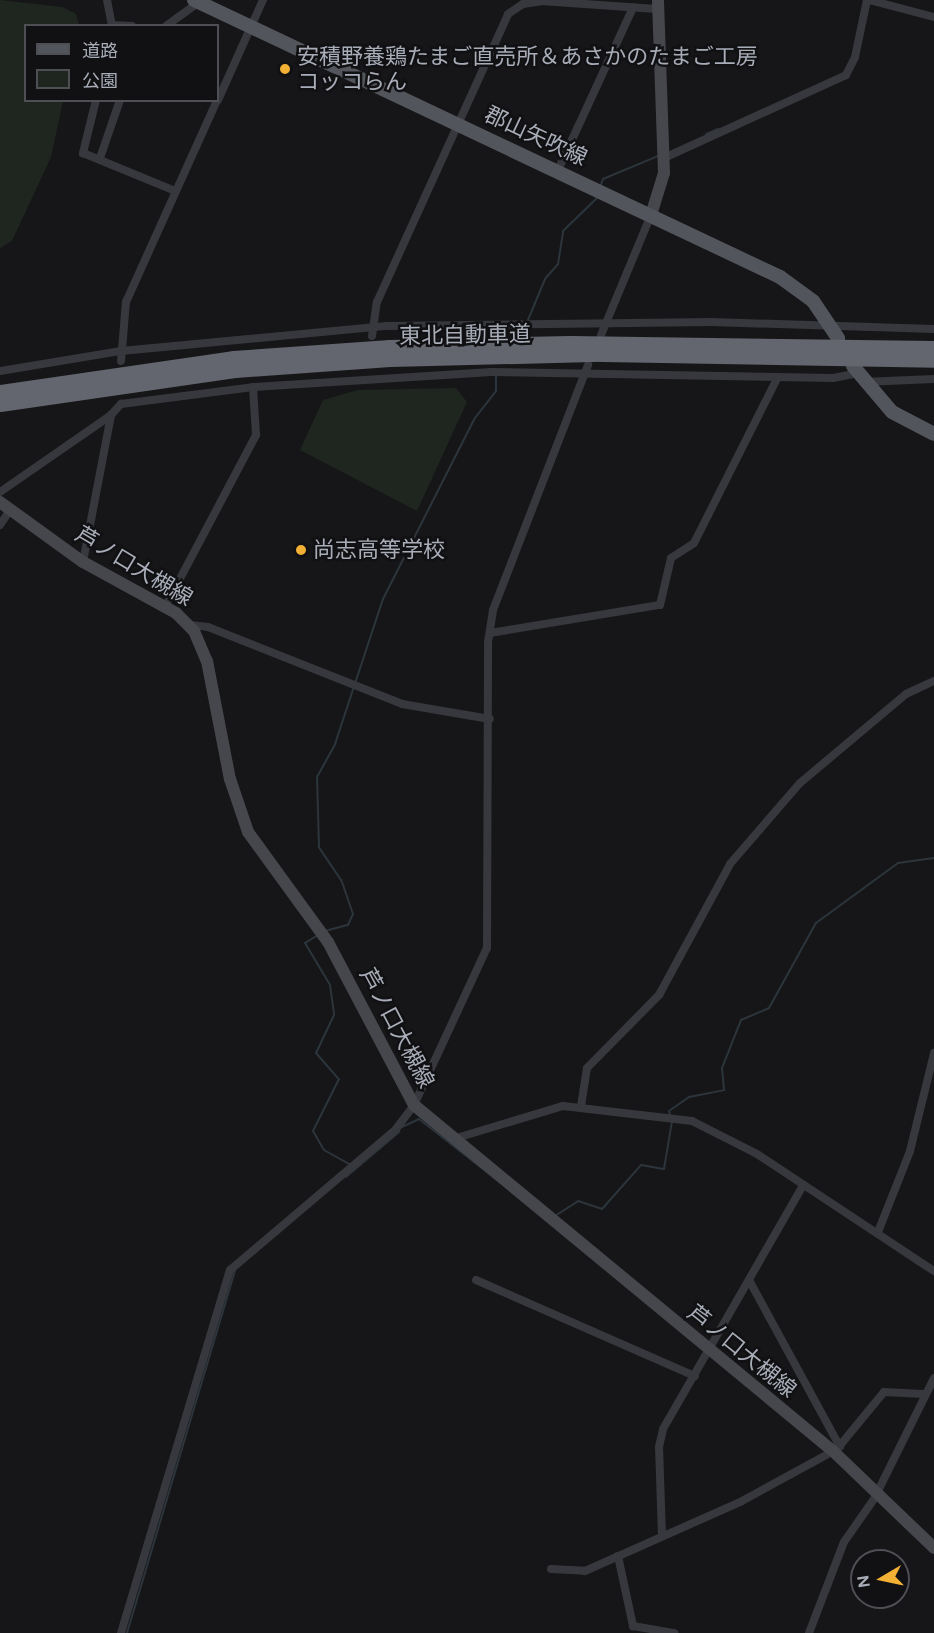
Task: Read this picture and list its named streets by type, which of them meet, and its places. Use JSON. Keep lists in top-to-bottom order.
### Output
{
  "streets": {
    "highway": ["東北自動車道"],
    "main road": ["郡山矢吹線", "芦ノ口大槻線"]
  },
  "places": ["安積野養鶏たまご直売所＆あさかのたまご工房 コッコらん", "尚志高等学校"],
  "legend": ["道路", "公園"],
  "north": "left"
}
